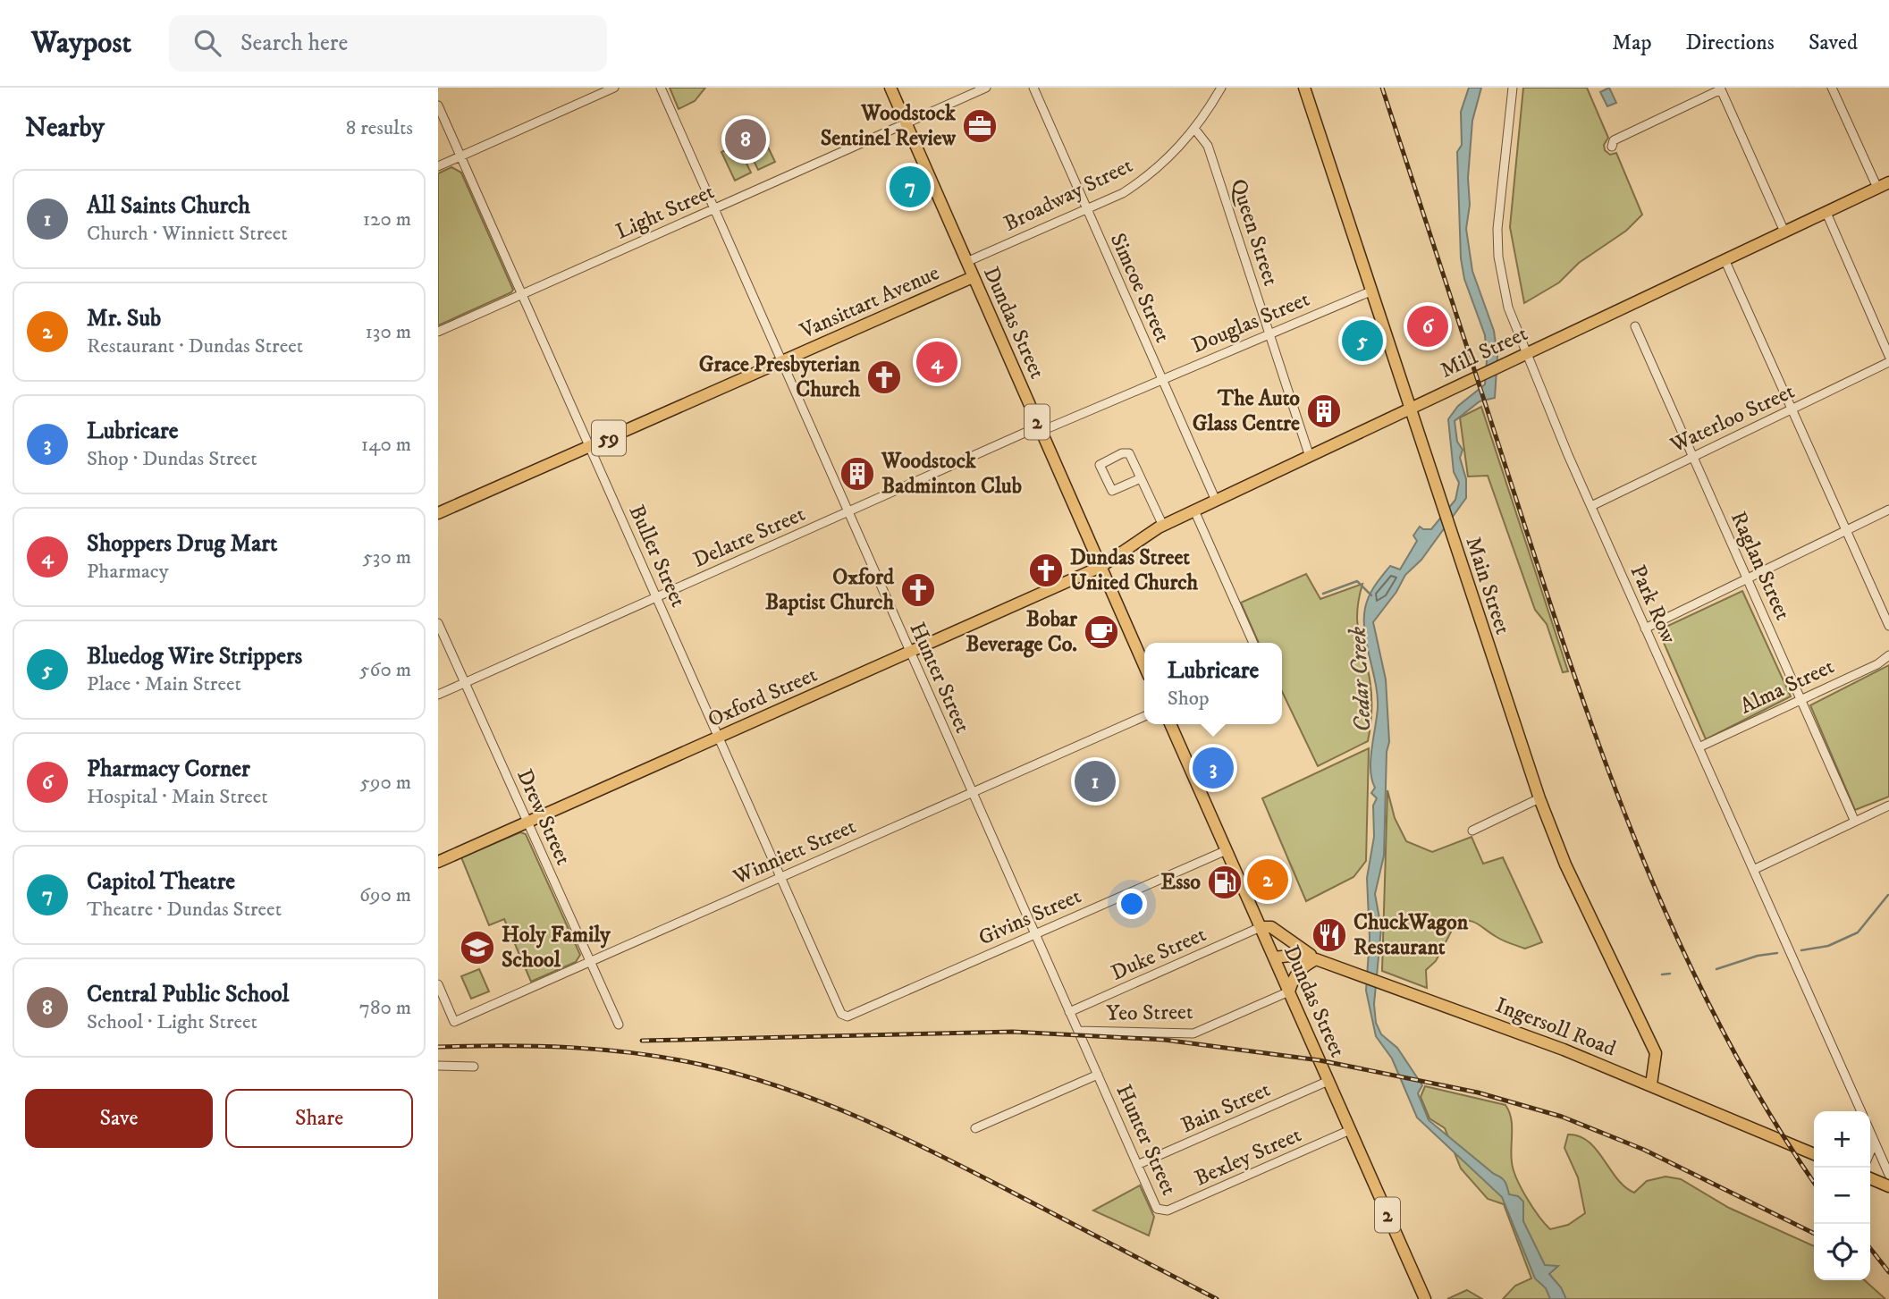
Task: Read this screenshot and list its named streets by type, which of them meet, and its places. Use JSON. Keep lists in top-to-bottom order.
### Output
{
  "streets": {
    "main road": [
      "Vansittart Avenue",
      "Dundas Street",
      "Mill Street",
      "2",
      "59",
      "Main Street",
      "Oxford Street",
      "Ingersoll Road"
    ],
    "street": [
      "Broadway Street",
      "Light Street",
      "Queen Street",
      "Simcoe Street",
      "Douglas Street",
      "Waterloo Street",
      "Delatre Street",
      "Buller Street",
      "Raglan Street",
      "Park Row",
      "Hunter Street",
      "Alma Street",
      "Drew Street",
      "Winniett Street",
      "Givins Street",
      "Duke Street",
      "Yeo Street",
      "Bain Street",
      "Bexley Street"
    ]
  },
  "crossings": [
    ["Broadway Street", "Queen Street"],
    ["Broadway Street", "Simcoe Street"],
    ["Broadway Street", "Dundas Street"],
    ["Light Street", "Dundas Street"],
    ["Light Street", "Buller Street"],
    ["Light Street", "Hunter Street"],
    ["Queen Street", "Douglas Street"],
    ["Queen Street", "Mill Street"],
    ["Simcoe Street", "Douglas Street"],
    ["Simcoe Street", "Mill Street"],
    ["Vansittart Avenue", "Dundas Street"],
    ["Vansittart Avenue", "Buller Street"],
    ["Vansittart Avenue", "Hunter Street"],
    ["Dundas Street", "Douglas Street"],
    ["Dundas Street", "Mill Street"],
    ["Dundas Street", "Delatre Street"],
    ["Dundas Street", "Oxford Street"],
    ["Dundas Street", "Givins Street"],
    ["Dundas Street", "Duke Street"],
    ["Dundas Street", "Yeo Street"],
    ["Dundas Street", "Ingersoll Road"],
    ["Dundas Street", "Bain Street"],
    ["Dundas Street", "Bexley Street"],
    ["Douglas Street", "Delatre Street"],
    ["Douglas Street", "Main Street"],
    ["Mill Street", "Main Street"],
    ["Mill Street", "Park Row"],
    ["Mill Street", "Oxford Street"],
    ["Waterloo Street", "Raglan Street"],
    ["Waterloo Street", "Park Row"],
    ["Delatre Street", "Buller Street"],
    ["Delatre Street", "Hunter Street"],
    ["Delatre Street", "Drew Street"],
    ["Buller Street", "Oxford Street"],
    ["Buller Street", "Winniett Street"],
    ["Buller Street", "Givins Street"],
    ["Raglan Street", "Alma Street"],
    ["Main Street", "Ingersoll Road"],
    ["Park Row", "Alma Street"],
    ["Hunter Street", "Oxford Street"],
    ["Hunter Street", "Winniett Street"],
    ["Hunter Street", "Givins Street"],
    ["Hunter Street", "Duke Street"],
    ["Hunter Street", "Yeo Street"],
    ["Hunter Street", "Bain Street"],
    ["Hunter Street", "Bexley Street"],
    ["Oxford Street", "Drew Street"],
    ["Drew Street", "Winniett Street"]
  ],
  "water": ["Cedar Creek"],
  "places": {
    "office": ["Woodstock Sentinel Review"],
    "church": ["Grace Presbyterian Church", "Dundas Street United Church", "Oxford Baptist Church"],
    "building": ["The Auto Glass Centre", "Woodstock Badminton Club"],
    "cafe": ["Bobar Beverage Co."],
    "fuel station": ["Esso"],
    "restaurant": ["ChuckWagon Restaurant"],
    "school or university": ["Holy Family School"]
  },
  "page": {
    "header": "Waypost",
    "search": "Search here",
    "nav": ["Map", "Directions", "Saved"],
    "heading": ["Nearby", "8 results"],
    "pins": [
      "8",
      "7",
      "6",
      "5",
      "4",
      "3",
      "1",
      "2"
    ],
    "list": [
      {
        "mark": "1",
        "name": "All Saints Church",
        "note": "Church · Winniett Street",
        "value": "120 m"
      },
      {
        "mark": "2",
        "name": "Mr. Sub",
        "note": "Restaurant · Dundas Street",
        "value": "130 m"
      },
      {
        "mark": "3",
        "name": "Lubricare",
        "note": "Shop · Dundas Street",
        "value": "140 m"
      },
      {
        "mark": "4",
        "name": "Shoppers Drug Mart",
        "note": "Pharmacy",
        "value": "530 m"
      },
      {
        "mark": "5",
        "name": "Bluedog Wire Strippers",
        "note": "Place · Main Street",
        "value": "560 m"
      },
      {
        "mark": "6",
        "name": "Pharmacy Corner",
        "note": "Hospital · Main Street",
        "value": "590 m"
      },
      {
        "mark": "7",
        "name": "Capitol Theatre",
        "note": "Theatre · Dundas Street",
        "value": "690 m"
      },
      {
        "mark": "8",
        "name": "Central Public School",
        "note": "School · Light Street",
        "value": "780 m"
      }
    ],
    "popup": ["Lubricare", "Shop"],
    "buttons": ["Save", "Share"],
    "map_buttons": ["+", "−"]
  }
}
